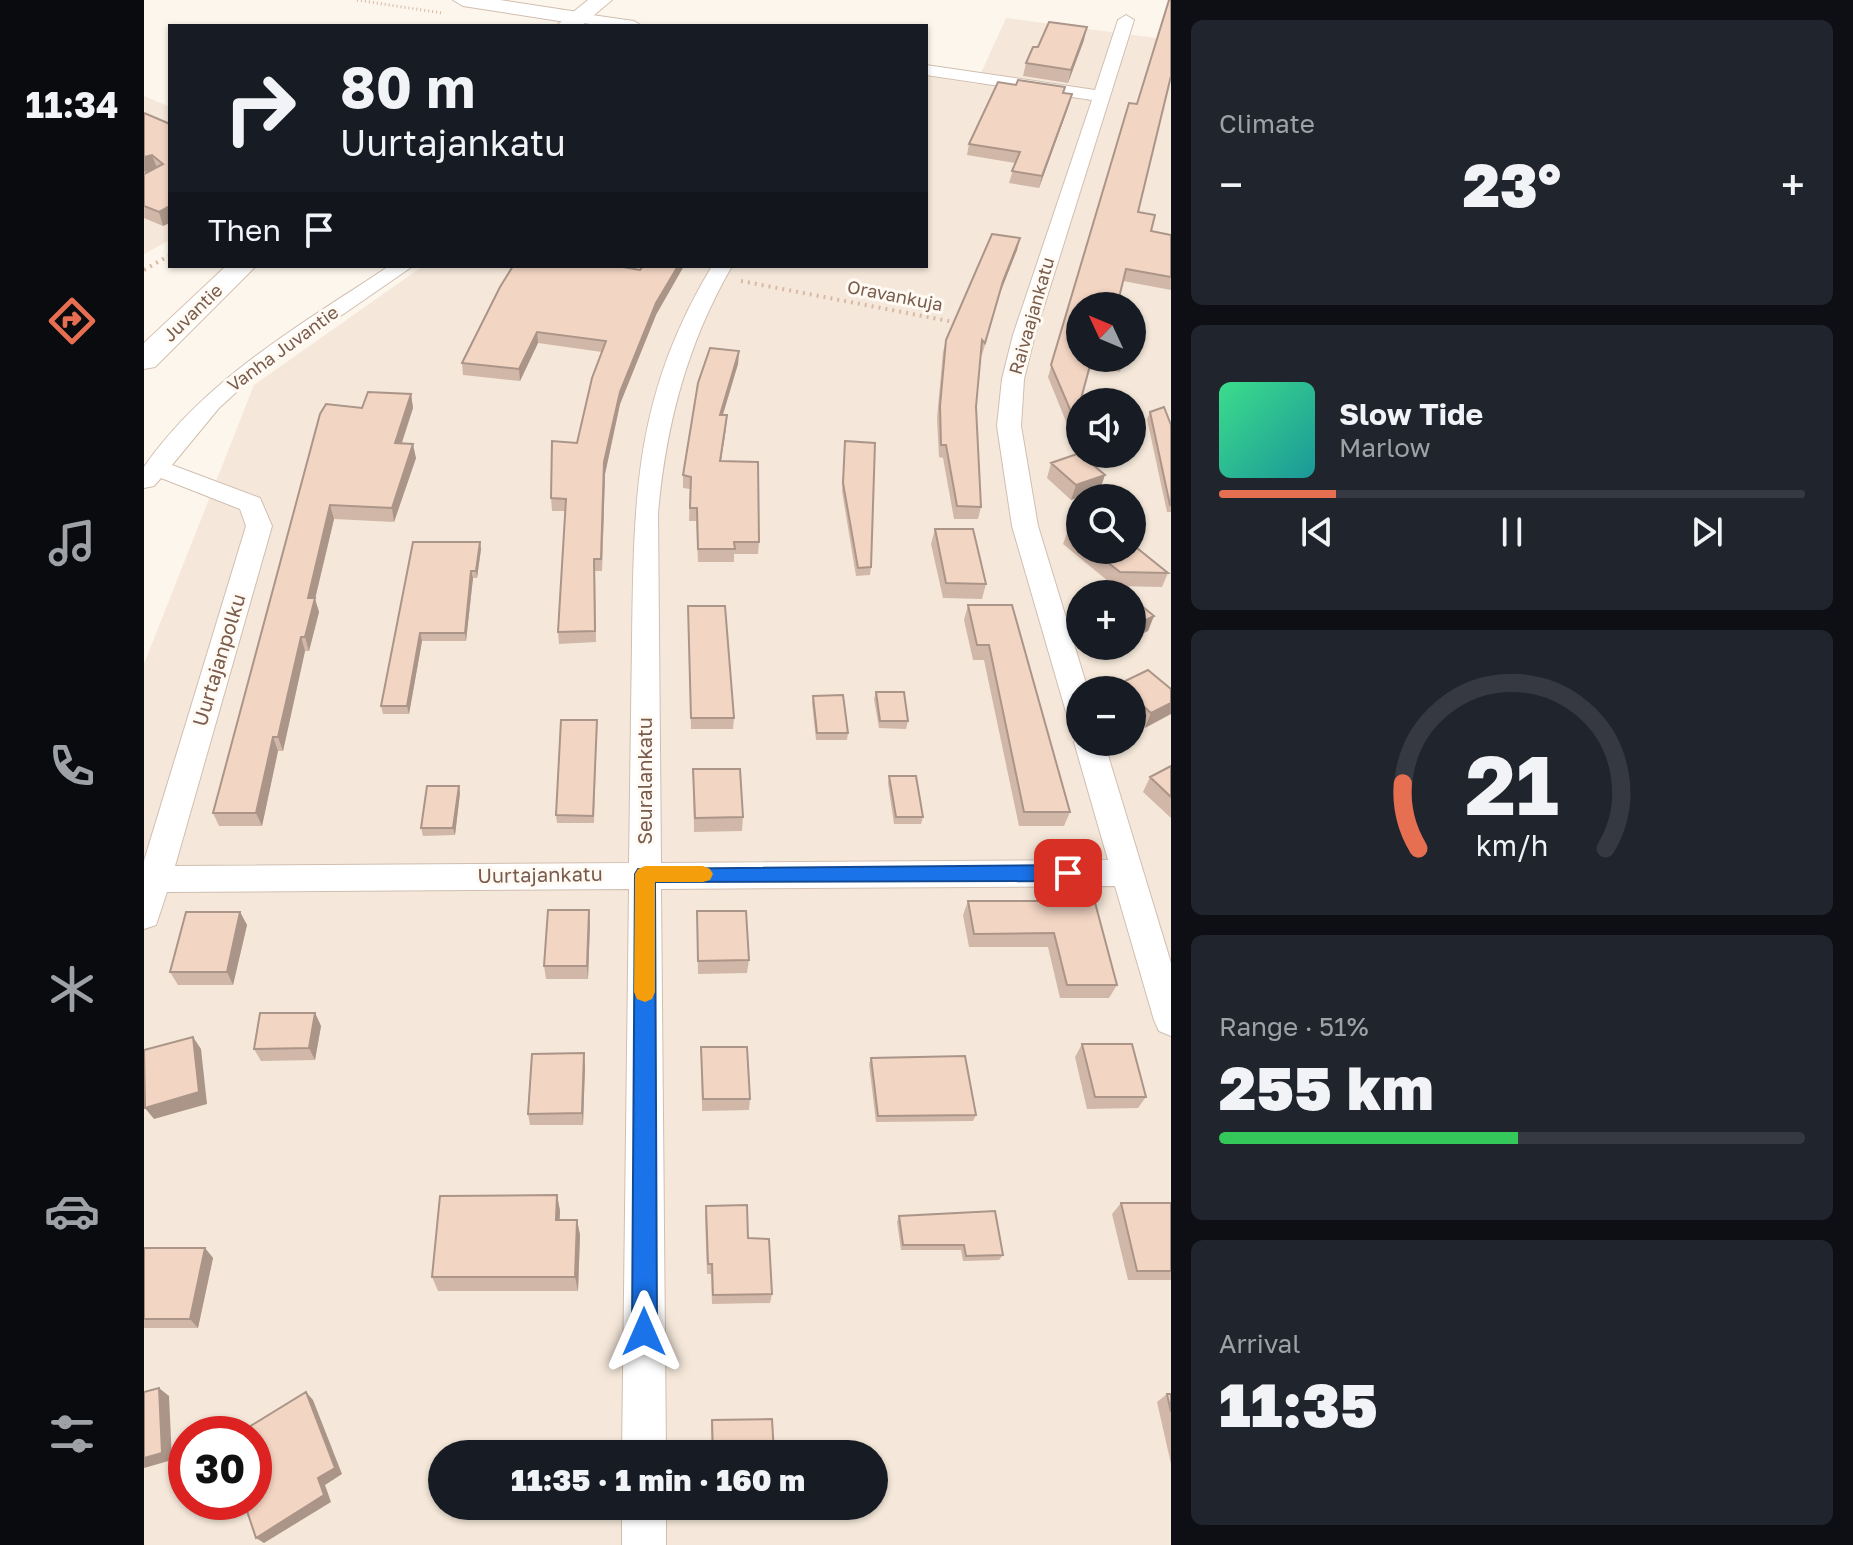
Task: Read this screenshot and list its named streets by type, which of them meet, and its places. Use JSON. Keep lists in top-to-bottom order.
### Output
{
  "streets": {
    "main road": ["Juvantie"],
    "street": [
      "Raivaajankatu",
      "Vanha Juvantie",
      "Uurtajanpolku",
      "Seuralankatu",
      "Uurtajankatu"
    ],
    "path": ["Oravankuja"]
  },
  "crossings": [
    ["Oravankuja", "Seuralankatu"],
    ["Vanha Juvantie", "Uurtajanpolku"],
    ["Uurtajanpolku", "Uurtajankatu"],
    ["Seuralankatu", "Uurtajankatu"]
  ],
  "north": "top left",
  "page": {
    "tabs": "11:34",
    "tile": [
      "Climate",
      ["Range · 51%", "255 km"],
      ["Arrival", "11:35"]
    ],
    "turn": ["80 m", "Uurtajankatu"],
    "heat": ["−", "23°", "+"],
    "then": "Then",
    "map_buttons": ["+", "−"],
    "song": ["Slow Tide", "Marlow"],
    "limit": "30",
    "trip": "11:35 · 1 min · 160 m",
    "gauge": ["21", "km/h"]
  }
}
